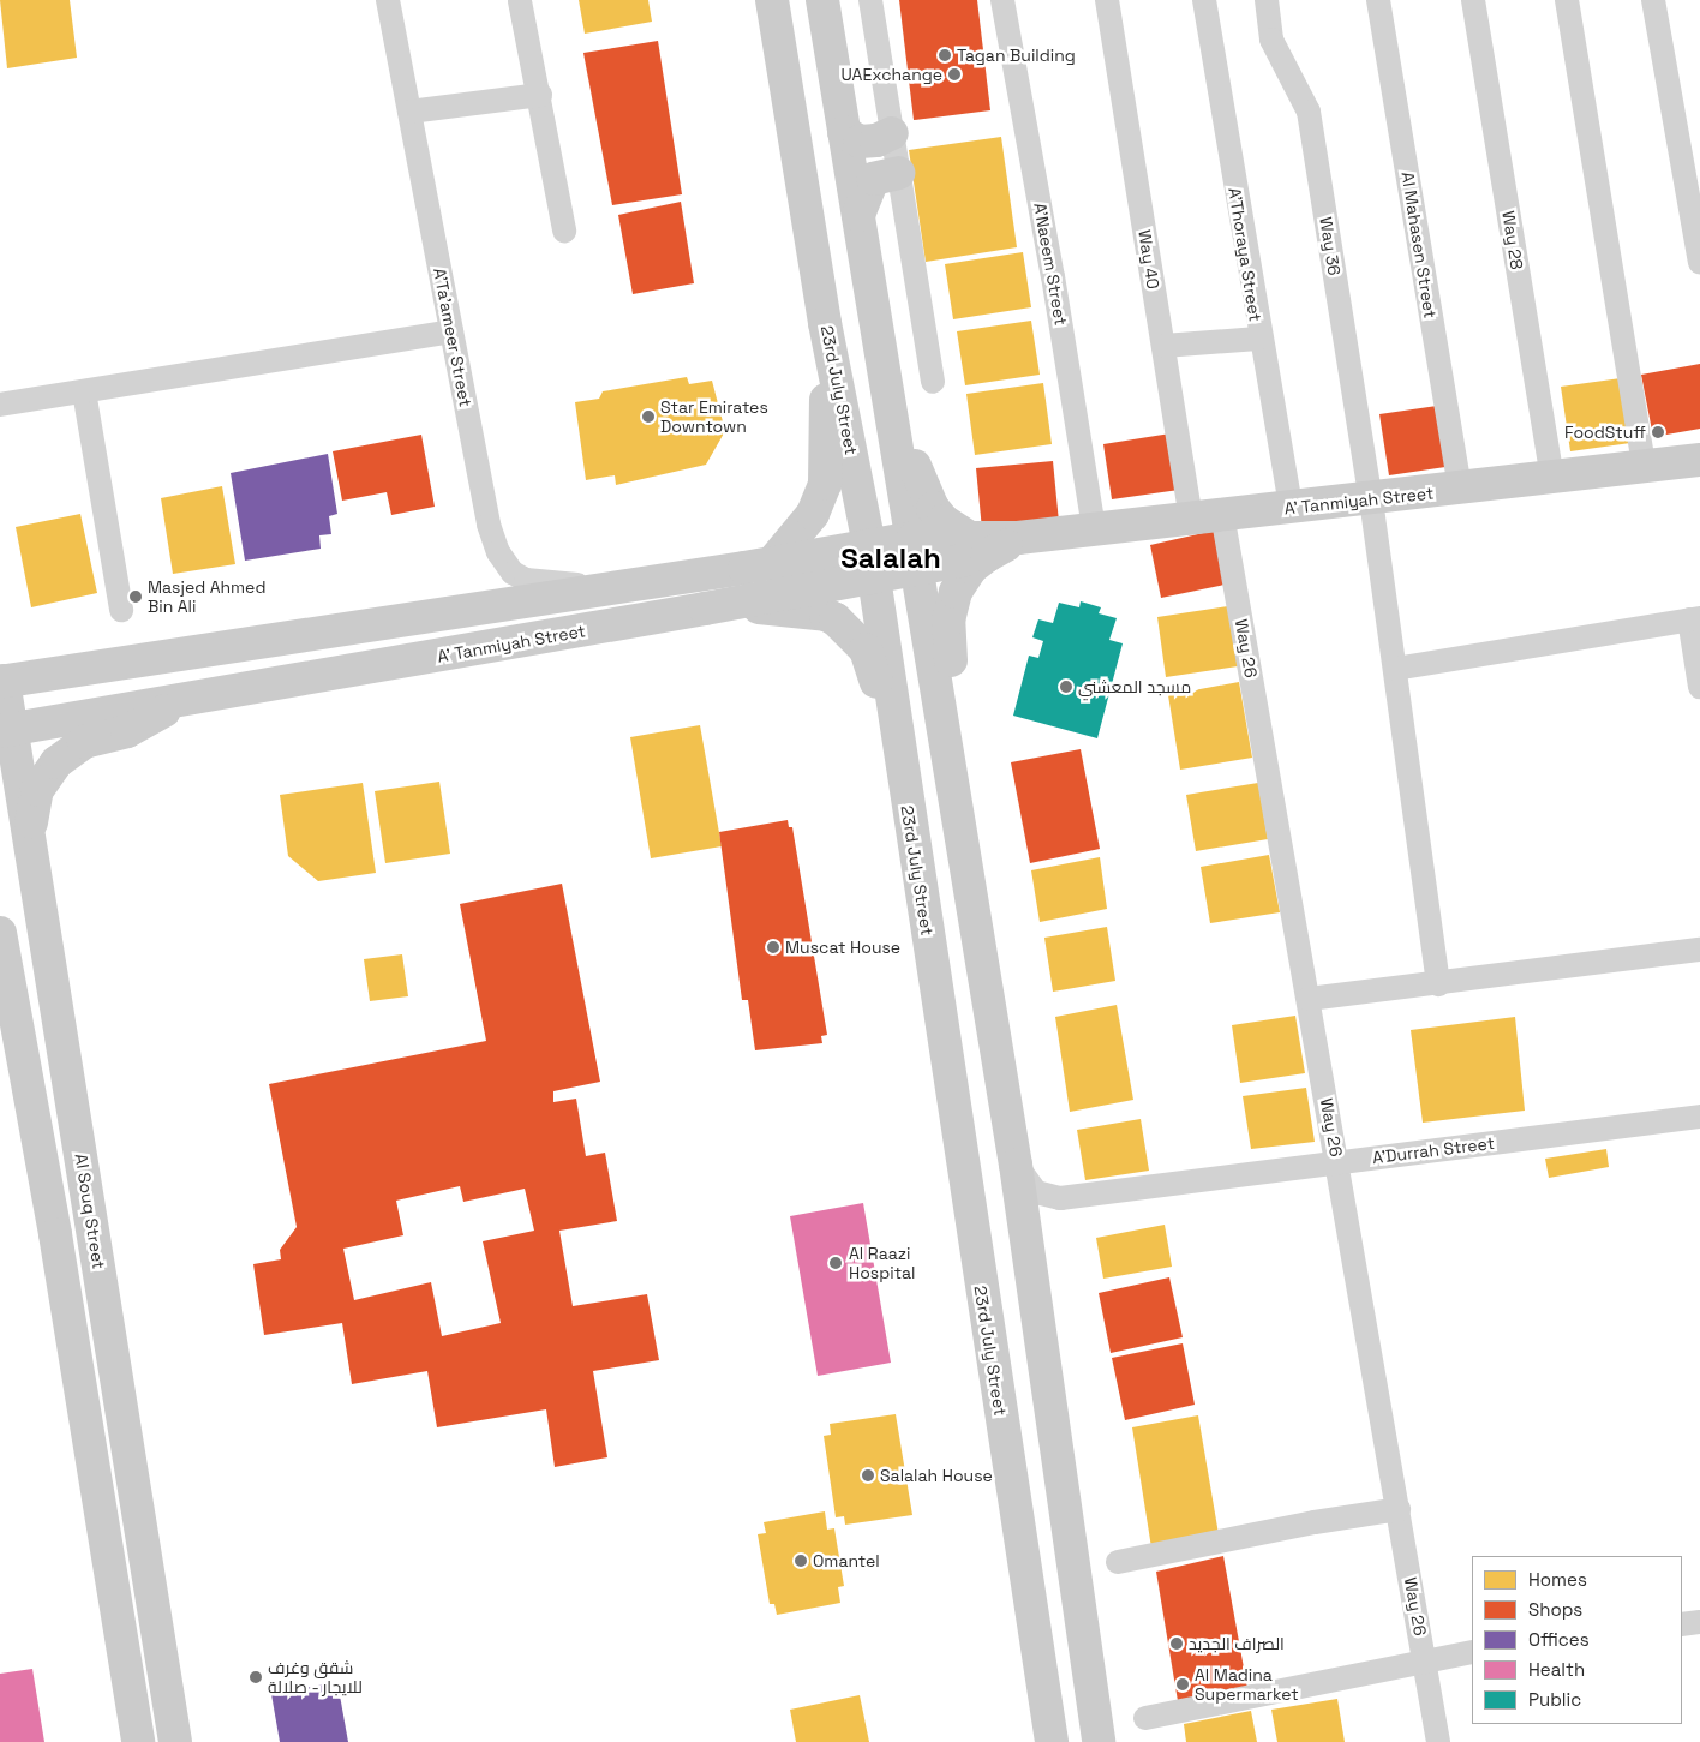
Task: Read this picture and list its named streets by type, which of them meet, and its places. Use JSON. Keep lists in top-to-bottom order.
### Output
{
  "streets": {
    "street": [
      "Way 28",
      "Al Mahasen Street",
      "Way 36",
      "A'Thoraya Street",
      "Way 40",
      "A'Naeem Street",
      "A'Ta'ameer Street",
      "23rd July Street",
      "A' Tanmiyah Street",
      "Way 26",
      "A'Durrah Street",
      "Al Souq Street"
    ]
  },
  "crossings": [
    ["Way 28", "A' Tanmiyah Street"],
    ["Al Mahasen Street", "A' Tanmiyah Street"],
    ["Way 36", "A' Tanmiyah Street"],
    ["A'Thoraya Street", "A' Tanmiyah Street"],
    ["Way 40", "A' Tanmiyah Street"],
    ["Way 40", "Way 26"],
    ["A'Naeem Street", "A' Tanmiyah Street"],
    ["A'Ta'ameer Street", "A' Tanmiyah Street"],
    ["23rd July Street", "A' Tanmiyah Street"],
    ["A' Tanmiyah Street", "Way 26"],
    ["A' Tanmiyah Street", "Al Souq Street"],
    ["Way 26", "A'Durrah Street"]
  ],
  "districts": ["Salalah"],
  "places": [
    "Tagan Building",
    "UAExchange",
    "Star Emirates Downtown",
    "FoodStuff",
    "Masjed Ahmed Bin Ali",
    "مسجد المعشني",
    "Muscat House",
    "Al Raazi Hospital",
    "Salalah House",
    "Omantel",
    "الصراف الجديد",
    "شقق وغرف للايجار - صلالة",
    "Al Madina Supermarket"
  ],
  "legend": [
    "Homes",
    "Shops",
    "Offices",
    "Health",
    "Public"
  ]
}
